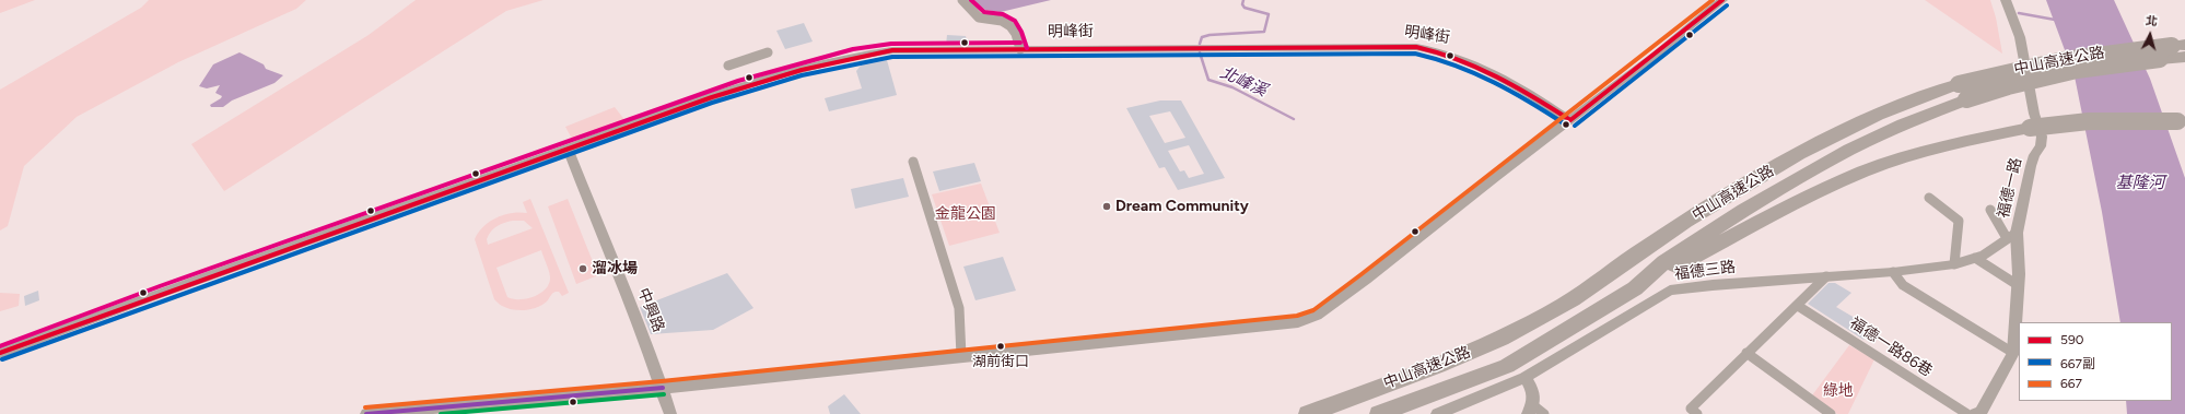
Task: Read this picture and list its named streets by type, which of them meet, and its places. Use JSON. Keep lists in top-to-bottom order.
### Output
{
  "streets": {
    "highway": ["中山高速公路"],
    "street": [
      "明峰街",
      "福德一路",
      "福德三路",
      "中興路",
      "福德一路86巷"
    ]
  },
  "crossings": [
    ["明峰街", "中興路"]
  ],
  "water": ["北峰溪", "基隆河"],
  "parks": ["金龍公園", "綠地"],
  "places": ["Dream Community", "溜冰場", "湖前街口"],
  "lines": ["transit line 590", "transit line 667", "transit line 667副"],
  "legend": ["590", "667副", "667"],
  "north": "top"
}
